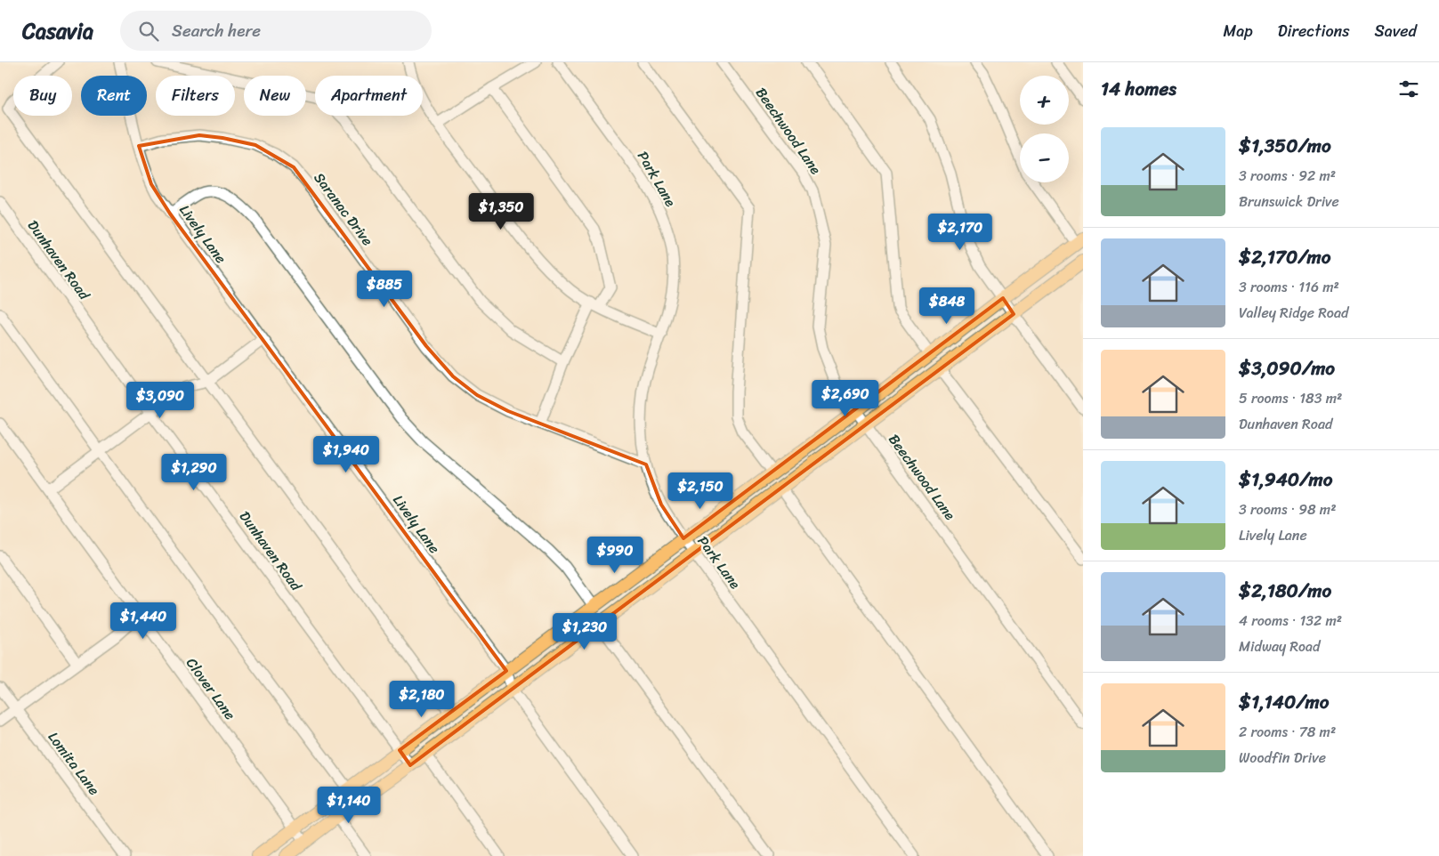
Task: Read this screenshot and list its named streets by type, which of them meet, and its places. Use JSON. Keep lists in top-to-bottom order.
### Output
{
  "streets": {
    "street": [
      "Beechwood Lane",
      "Park Lane",
      "Saranac Drive",
      "Lively Lane",
      "Dunhaven Road",
      "Clover Lane",
      "Lomita Lane"
    ]
  },
  "crossings": [
    ["Park Lane", "Saranac Drive"],
    ["Saranac Drive", "Lively Lane"]
  ],
  "page": {
    "header": "Casavia",
    "search": "Search here",
    "nav": ["Map", "Directions", "Saved"],
    "heading": "14 homes",
    "map_buttons": ["+", "−"],
    "chip": [
      "Buy",
      "Rent",
      "Filters",
      "New",
      "Apartment"
    ],
    "list": [
      {
        "name": "$1,350/mo",
        "note": "3 rooms · 92 m² · Brunswick Drive"
      },
      {
        "name": "$2,170/mo",
        "note": "3 rooms · 116 m² · Valley Ridge Road"
      },
      {
        "name": "$3,090/mo",
        "note": "5 rooms · 183 m² · Dunhaven Road"
      },
      {
        "name": "$1,940/mo",
        "note": "3 rooms · 98 m² · Lively Lane"
      },
      {
        "name": "$2,180/mo",
        "note": "4 rooms · 132 m² · Midway Road"
      },
      {
        "name": "$1,140/mo",
        "note": "2 rooms · 78 m² · Woodfin Drive"
      }
    ],
    "price": [
      "$1,350",
      "$2,170",
      "$885",
      "$848",
      "$2,690",
      "$3,090",
      "$1,940",
      "$1,290",
      "$2,150",
      "$990",
      "$1,440",
      "$1,230",
      "$2,180",
      "$1,140"
    ]
  }
}
